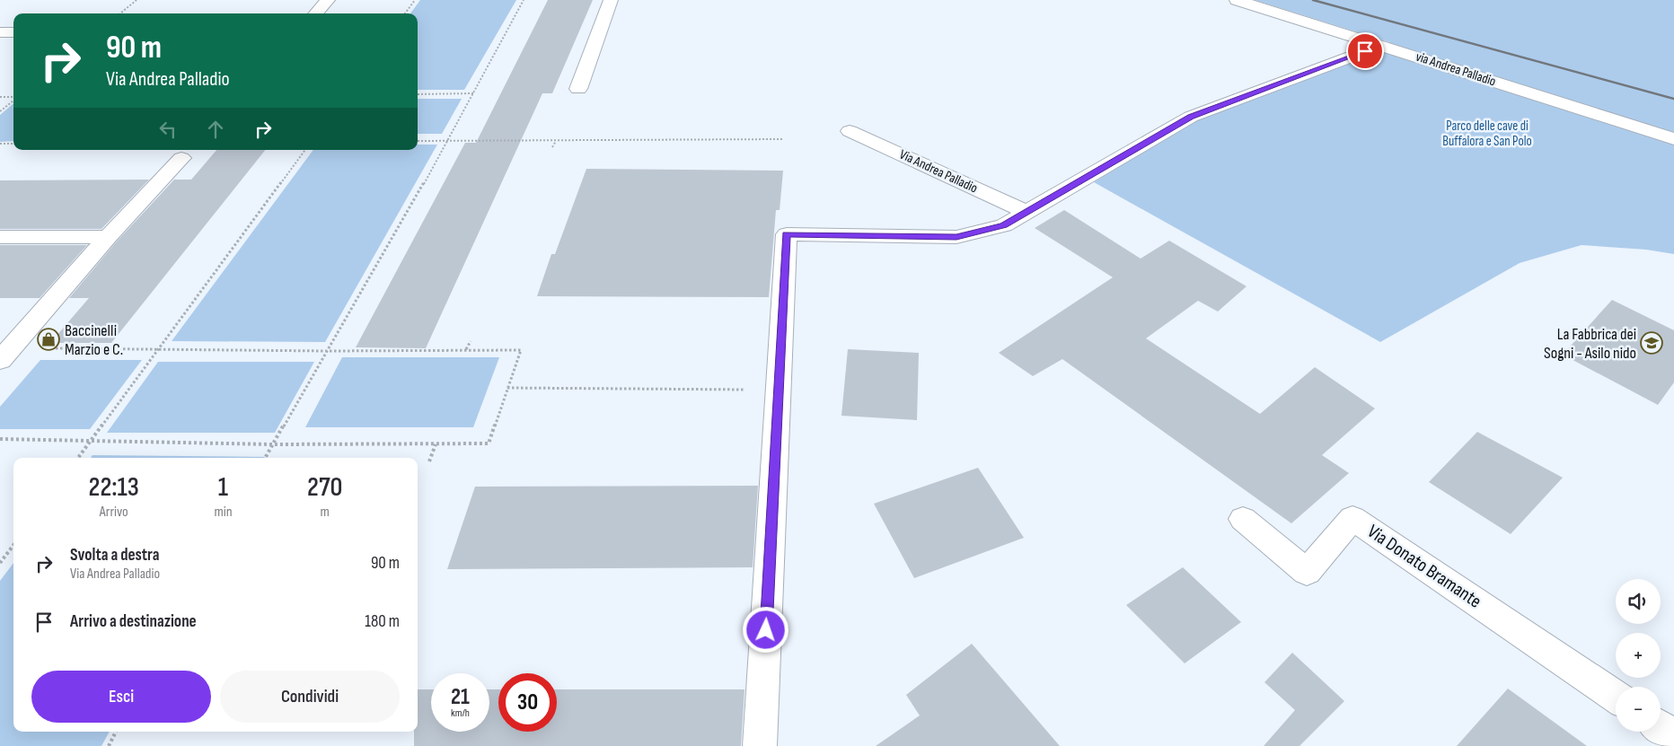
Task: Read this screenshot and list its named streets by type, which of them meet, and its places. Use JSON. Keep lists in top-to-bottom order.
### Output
{
  "streets": {
    "street": ["via Andrea Palladio", "Via Andrea Palladio", "Via Donato Bramante"]
  },
  "parks": ["Parco delle cave di Buffalora e San Polo"],
  "places": {
    "shop": ["Baccinelli Marzio e C."],
    "school or university": ["La Fabbrica dei Sogni - Asilo nido"]
  },
  "page": {
    "turn": ["90 m", "Via Andrea Palladio"],
    "eta": [
      "22:13",
      "Arrivo",
      "1",
      "min",
      "270",
      "m"
    ],
    "list": [
      {
        "name": "Svolta a destra",
        "note": "Via Andrea Palladio",
        "value": "90 m"
      },
      {
        "name": "Arrivo a destinazione",
        "value": "180 m"
      }
    ],
    "map_buttons": ["+", "−"],
    "buttons": ["Esci", "Condividi"],
    "speed": "21 km/h",
    "limit": "30"
  }
}
